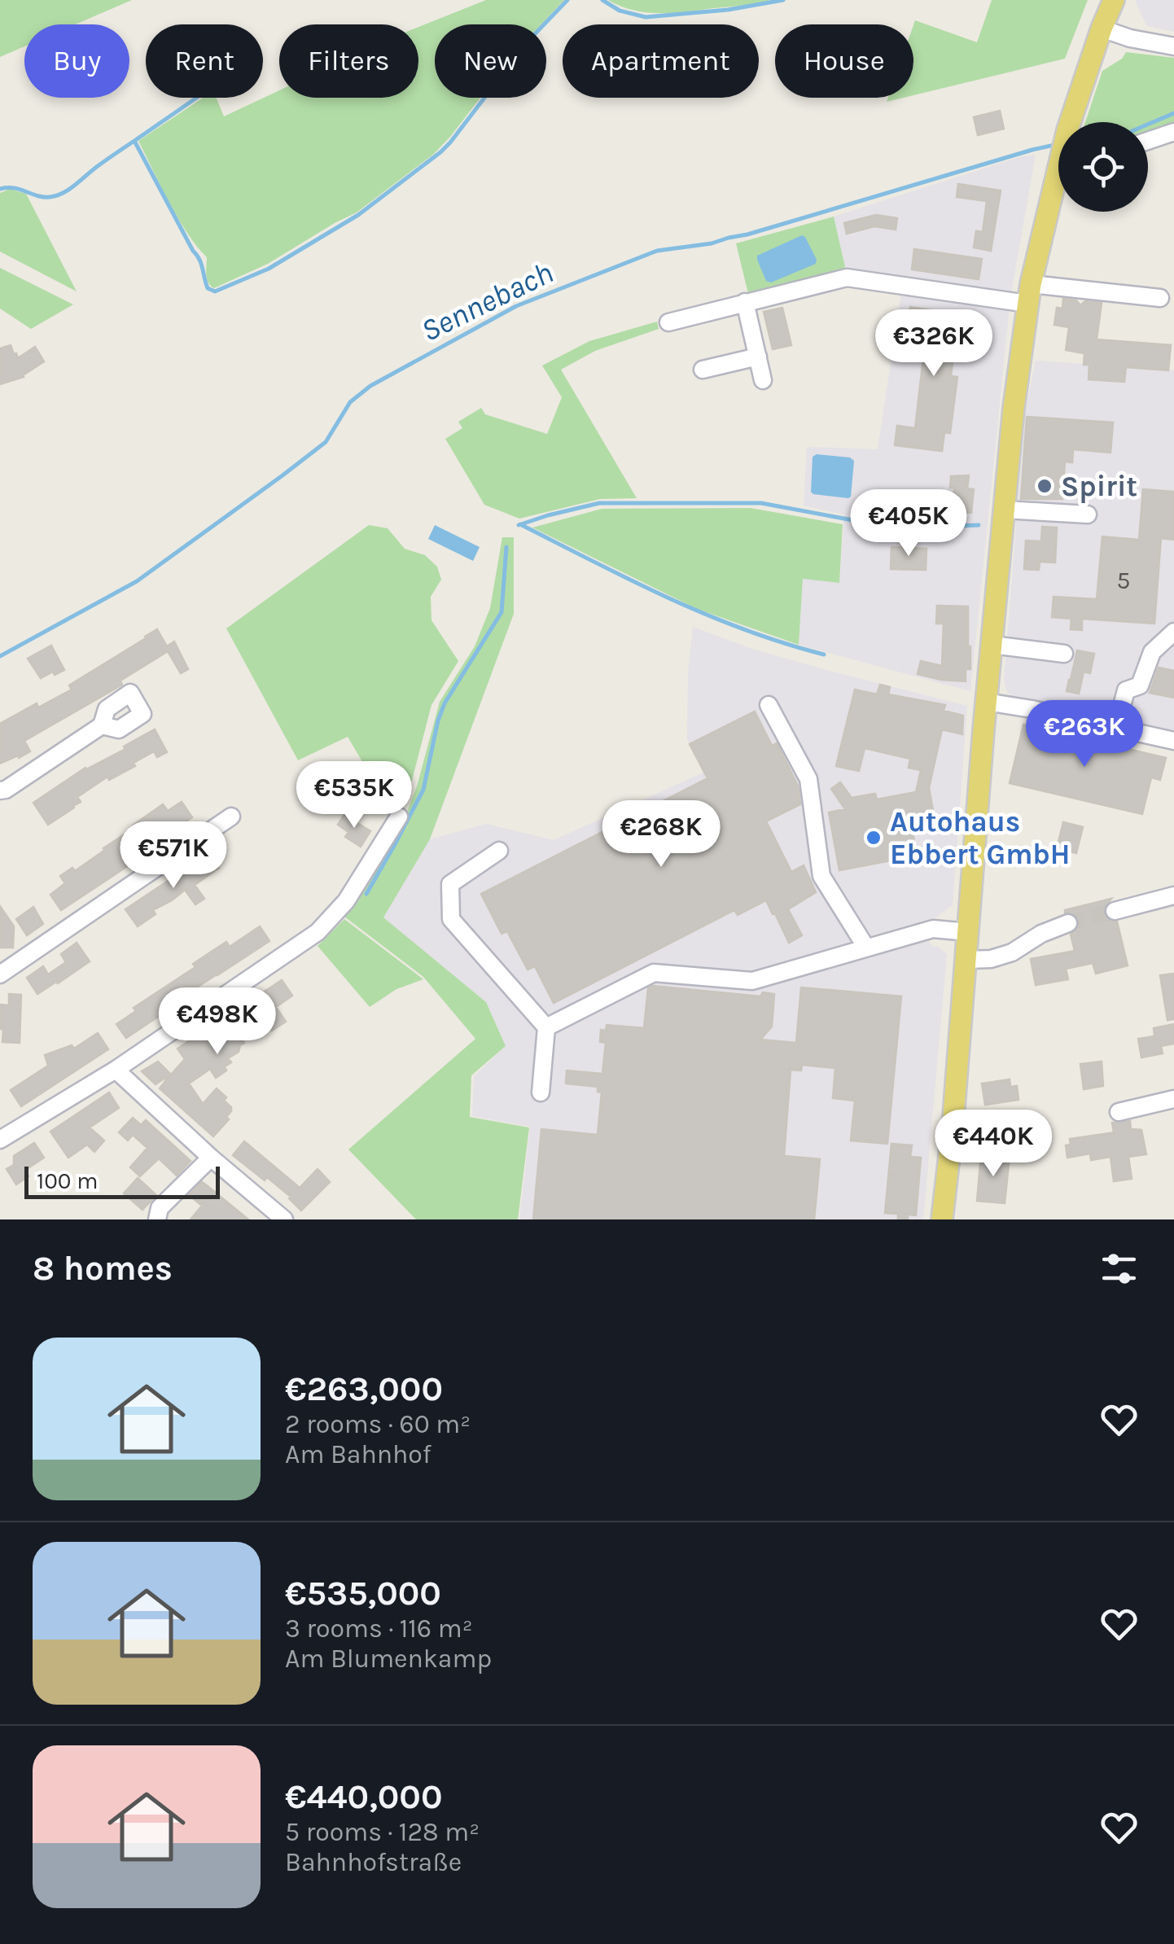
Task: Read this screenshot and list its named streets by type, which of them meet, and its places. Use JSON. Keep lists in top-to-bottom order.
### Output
{
  "water": ["Sennebach"],
  "places": ["Spirit", "Autohaus Ebbert GmbH"],
  "house_numbers": ["5"],
  "scale_bar": "100 m",
  "page": {
    "chip": [
      "Buy",
      "Rent",
      "Filters",
      "New",
      "Apartment",
      "House"
    ],
    "price": [
      "€326K",
      "€405K",
      "€263K",
      "€535K",
      "€268K",
      "€571K",
      "€498K",
      "€440K"
    ],
    "scale": "100 m",
    "heading": "8 homes",
    "list": [
      {
        "name": "€263,000",
        "note": "2 rooms · 60 m² · Am Bahnhof"
      },
      {
        "name": "€535,000",
        "note": "3 rooms · 116 m² · Am Blumenkamp"
      },
      {
        "name": "€440,000",
        "note": "5 rooms · 128 m² · Bahnhofstraße"
      }
    ]
  }
}
